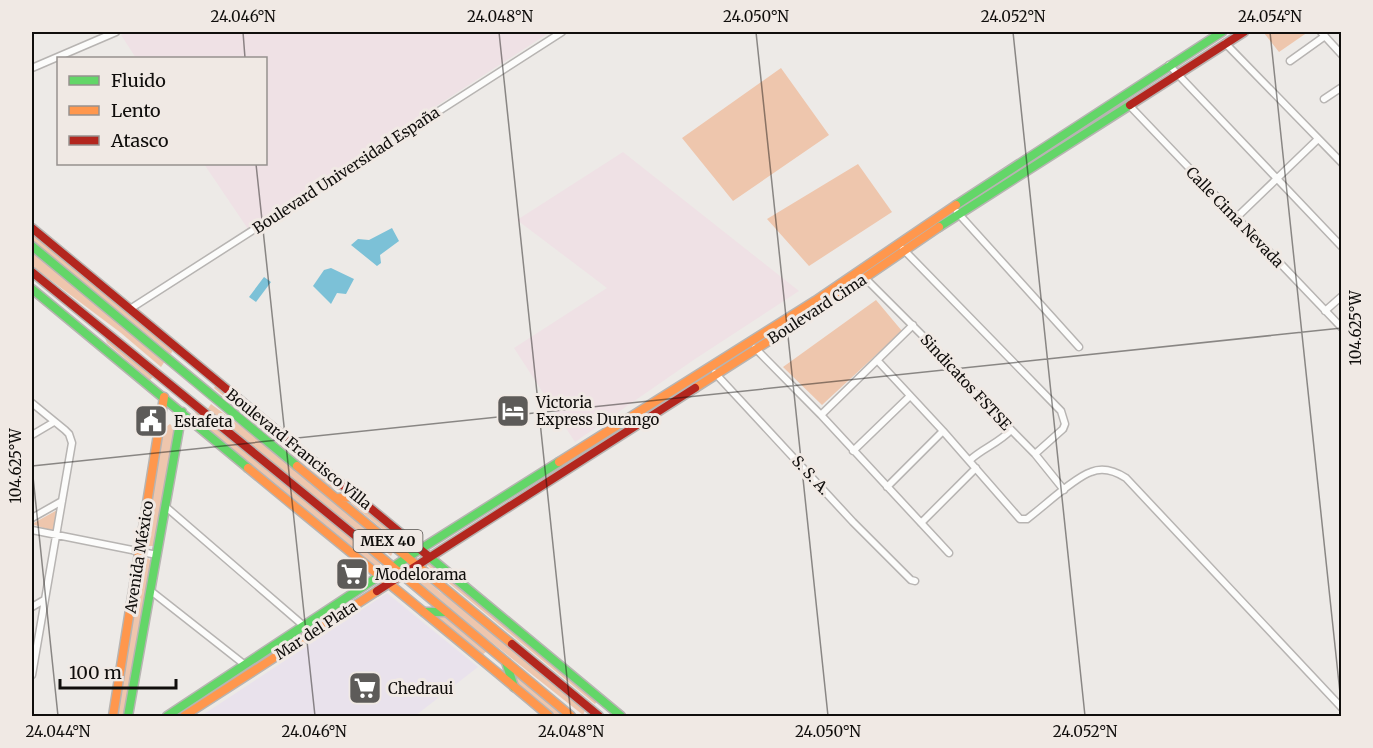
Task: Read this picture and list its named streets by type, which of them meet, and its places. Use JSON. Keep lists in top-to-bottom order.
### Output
{
  "streets": {
    "main road": [
      "Boulevard Cima",
      "Boulevard Francisco Villa",
      "MEX 40",
      "Avenida México",
      "Mar del Plata"
    ],
    "street": [
      "Boulevard Universidad España",
      "Calle Cima Nevada",
      "Sindicatos FSTSE",
      "S. S. A."
    ]
  },
  "crossings": [
    ["Boulevard Universidad España", "Boulevard Francisco Villa"],
    ["Calle Cima Nevada", "Boulevard Cima"],
    ["Boulevard Cima", "Sindicatos FSTSE"],
    ["Boulevard Cima", "Boulevard Francisco Villa"],
    ["Boulevard Cima", "S. S. A."],
    ["Boulevard Cima", "Mar del Plata"]
  ],
  "places": {
    "hotel": ["Victoria Express Durango"],
    "public building": ["Estafeta"],
    "supermarket": ["Modelorama", "Chedraui"]
  },
  "legend": ["Fluido", "Lento", "Atasco"],
  "scale_bar": "100 m",
  "coordinates": [
    "24.046°N",
    "24.048°N",
    "24.050°N",
    "24.052°N",
    "24.054°N",
    "104.625°W",
    "24.044°N"
  ]
}
